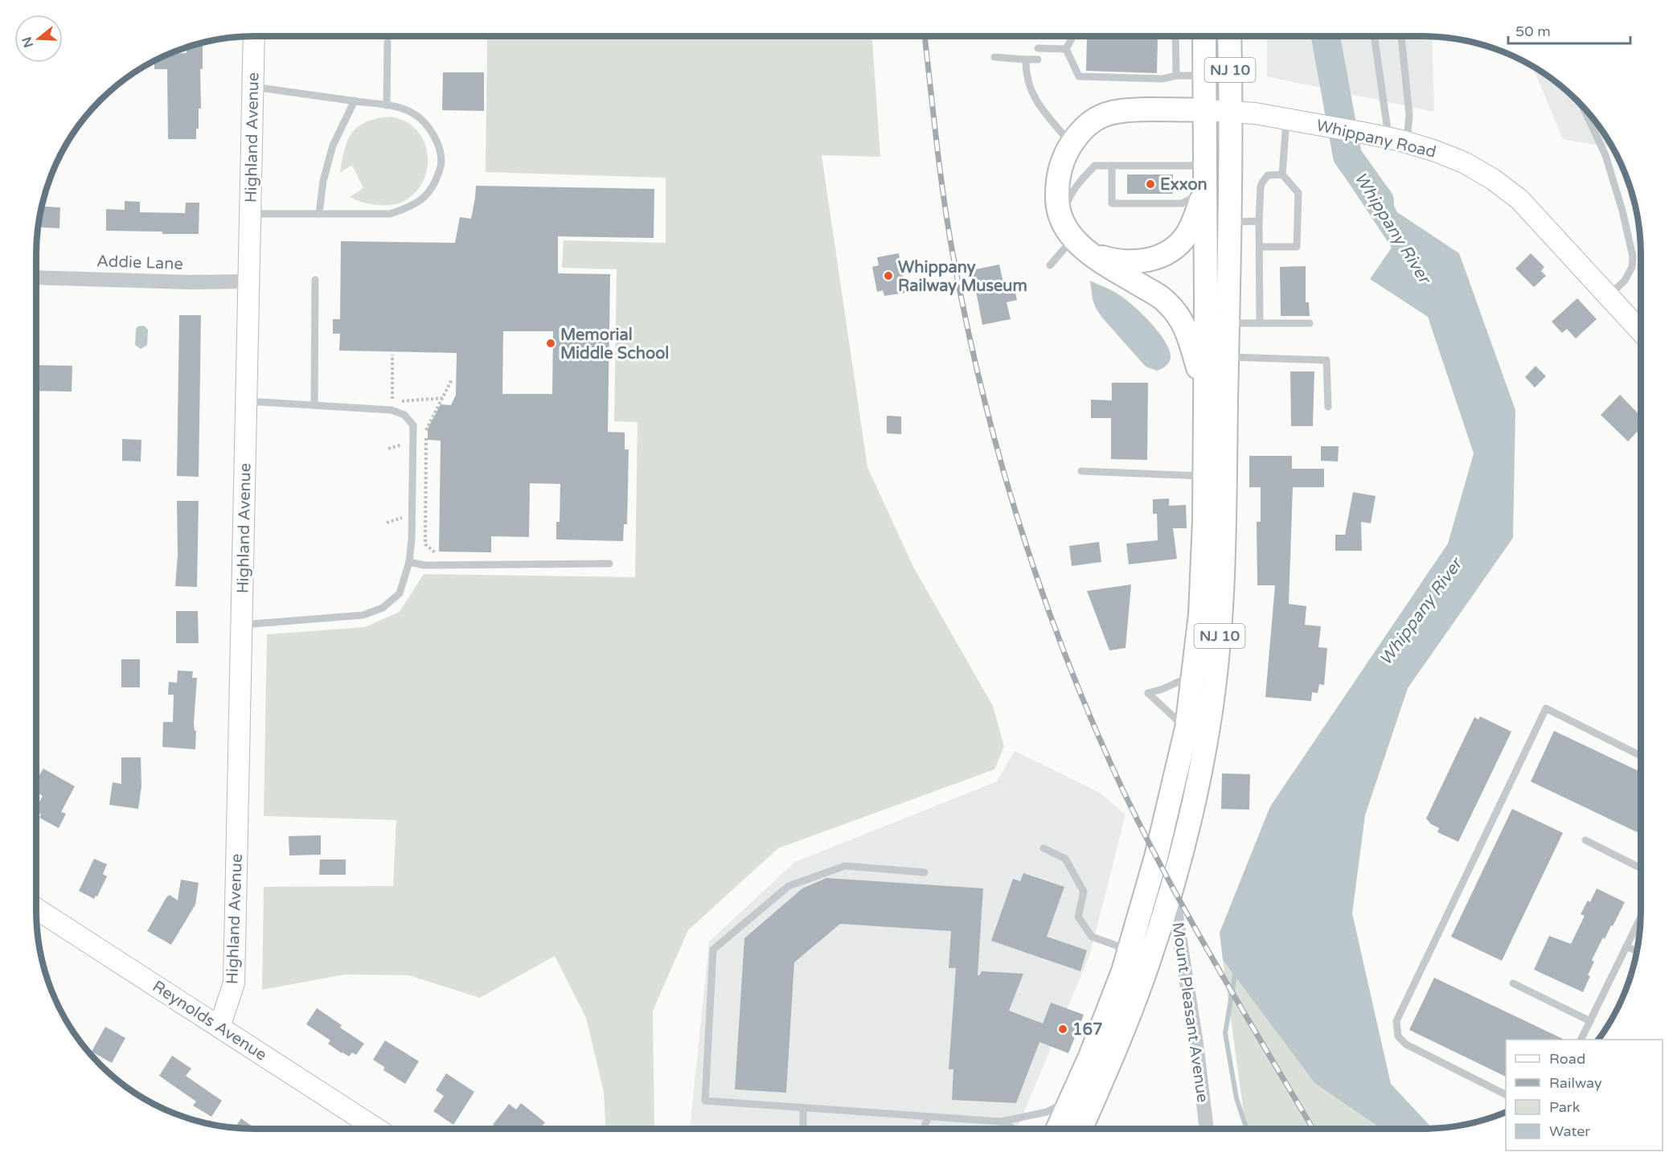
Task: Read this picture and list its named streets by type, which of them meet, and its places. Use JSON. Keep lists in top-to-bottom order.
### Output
{
  "streets": {
    "main road": ["NJ 10"],
    "street": [
      "Highland Avenue",
      "Whippany Road",
      "Addie Lane",
      "Mount Pleasant Avenue",
      "Reynolds Avenue"
    ]
  },
  "crossings": [
    ["NJ 10", "Whippany Road"],
    ["NJ 10", "Mount Pleasant Avenue"],
    ["Highland Avenue", "Addie Lane"],
    ["Highland Avenue", "Reynolds Avenue"]
  ],
  "water": ["Whippany River"],
  "places": [
    "Exxon",
    "Whippany Railway Museum",
    "Memorial Middle School",
    "167"
  ],
  "legend": [
    "Road",
    "Railway",
    "Park",
    "Water"
  ],
  "scale_bar": "50 m",
  "north": "left"
}
